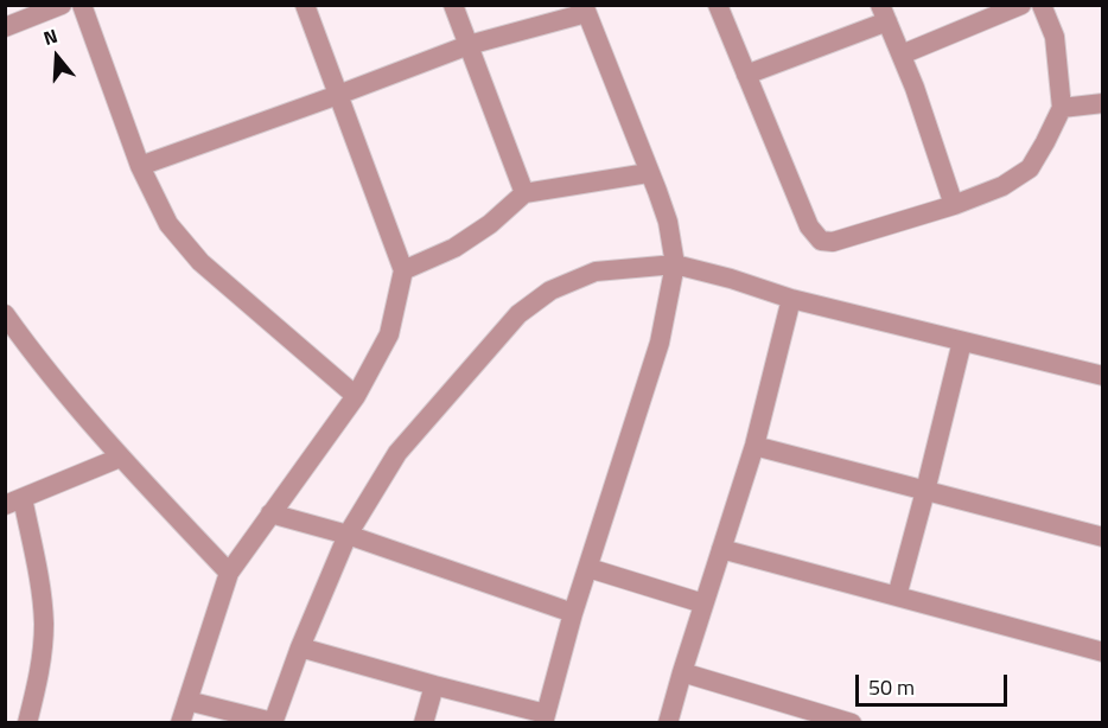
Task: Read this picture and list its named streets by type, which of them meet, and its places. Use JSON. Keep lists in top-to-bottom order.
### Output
{
  "scale_bar": "50 m",
  "north": "top"
}
